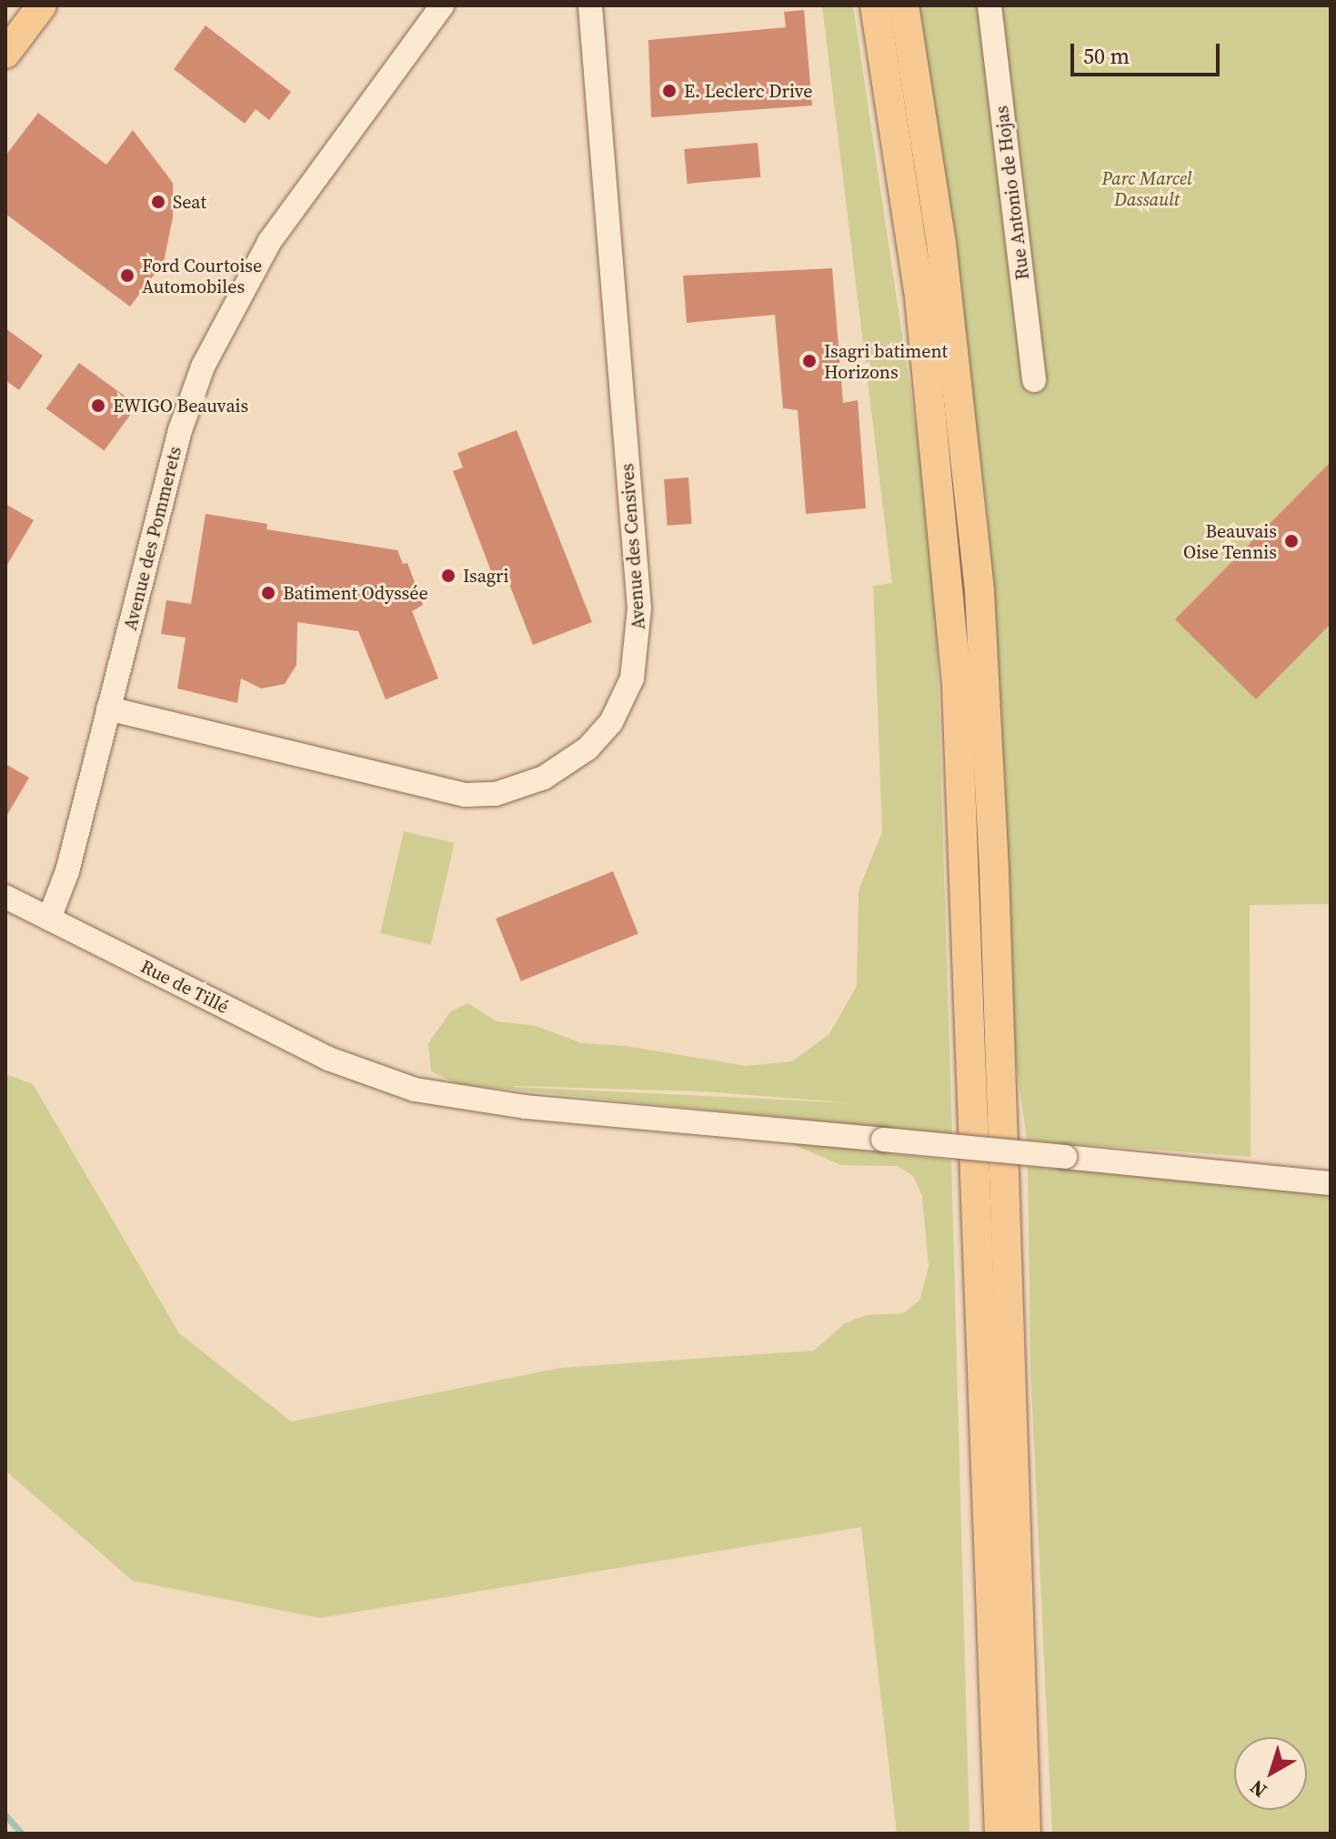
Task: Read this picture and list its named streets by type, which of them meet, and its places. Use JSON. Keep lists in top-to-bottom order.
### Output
{
  "streets": {
    "street": [
      "Rue Antonio de Hojas",
      "Avenue des Pommerets",
      "Avenue des Censives",
      "Rue de Tillé"
    ]
  },
  "crossings": [
    ["Avenue des Pommerets", "Avenue des Censives"],
    ["Avenue des Pommerets", "Rue de Tillé"]
  ],
  "parks": ["Parc Marcel Dassault"],
  "places": [
    "E. Leclerc Drive",
    "Seat",
    "Ford Courtoise Automobiles",
    "Isagri batiment Horizons",
    "EWIGO Beauvais",
    "Beauvais Oise Tennis",
    "Isagri",
    "Batiment Odyssée"
  ],
  "scale_bar": "50 m",
  "north": "bottom left"
}
